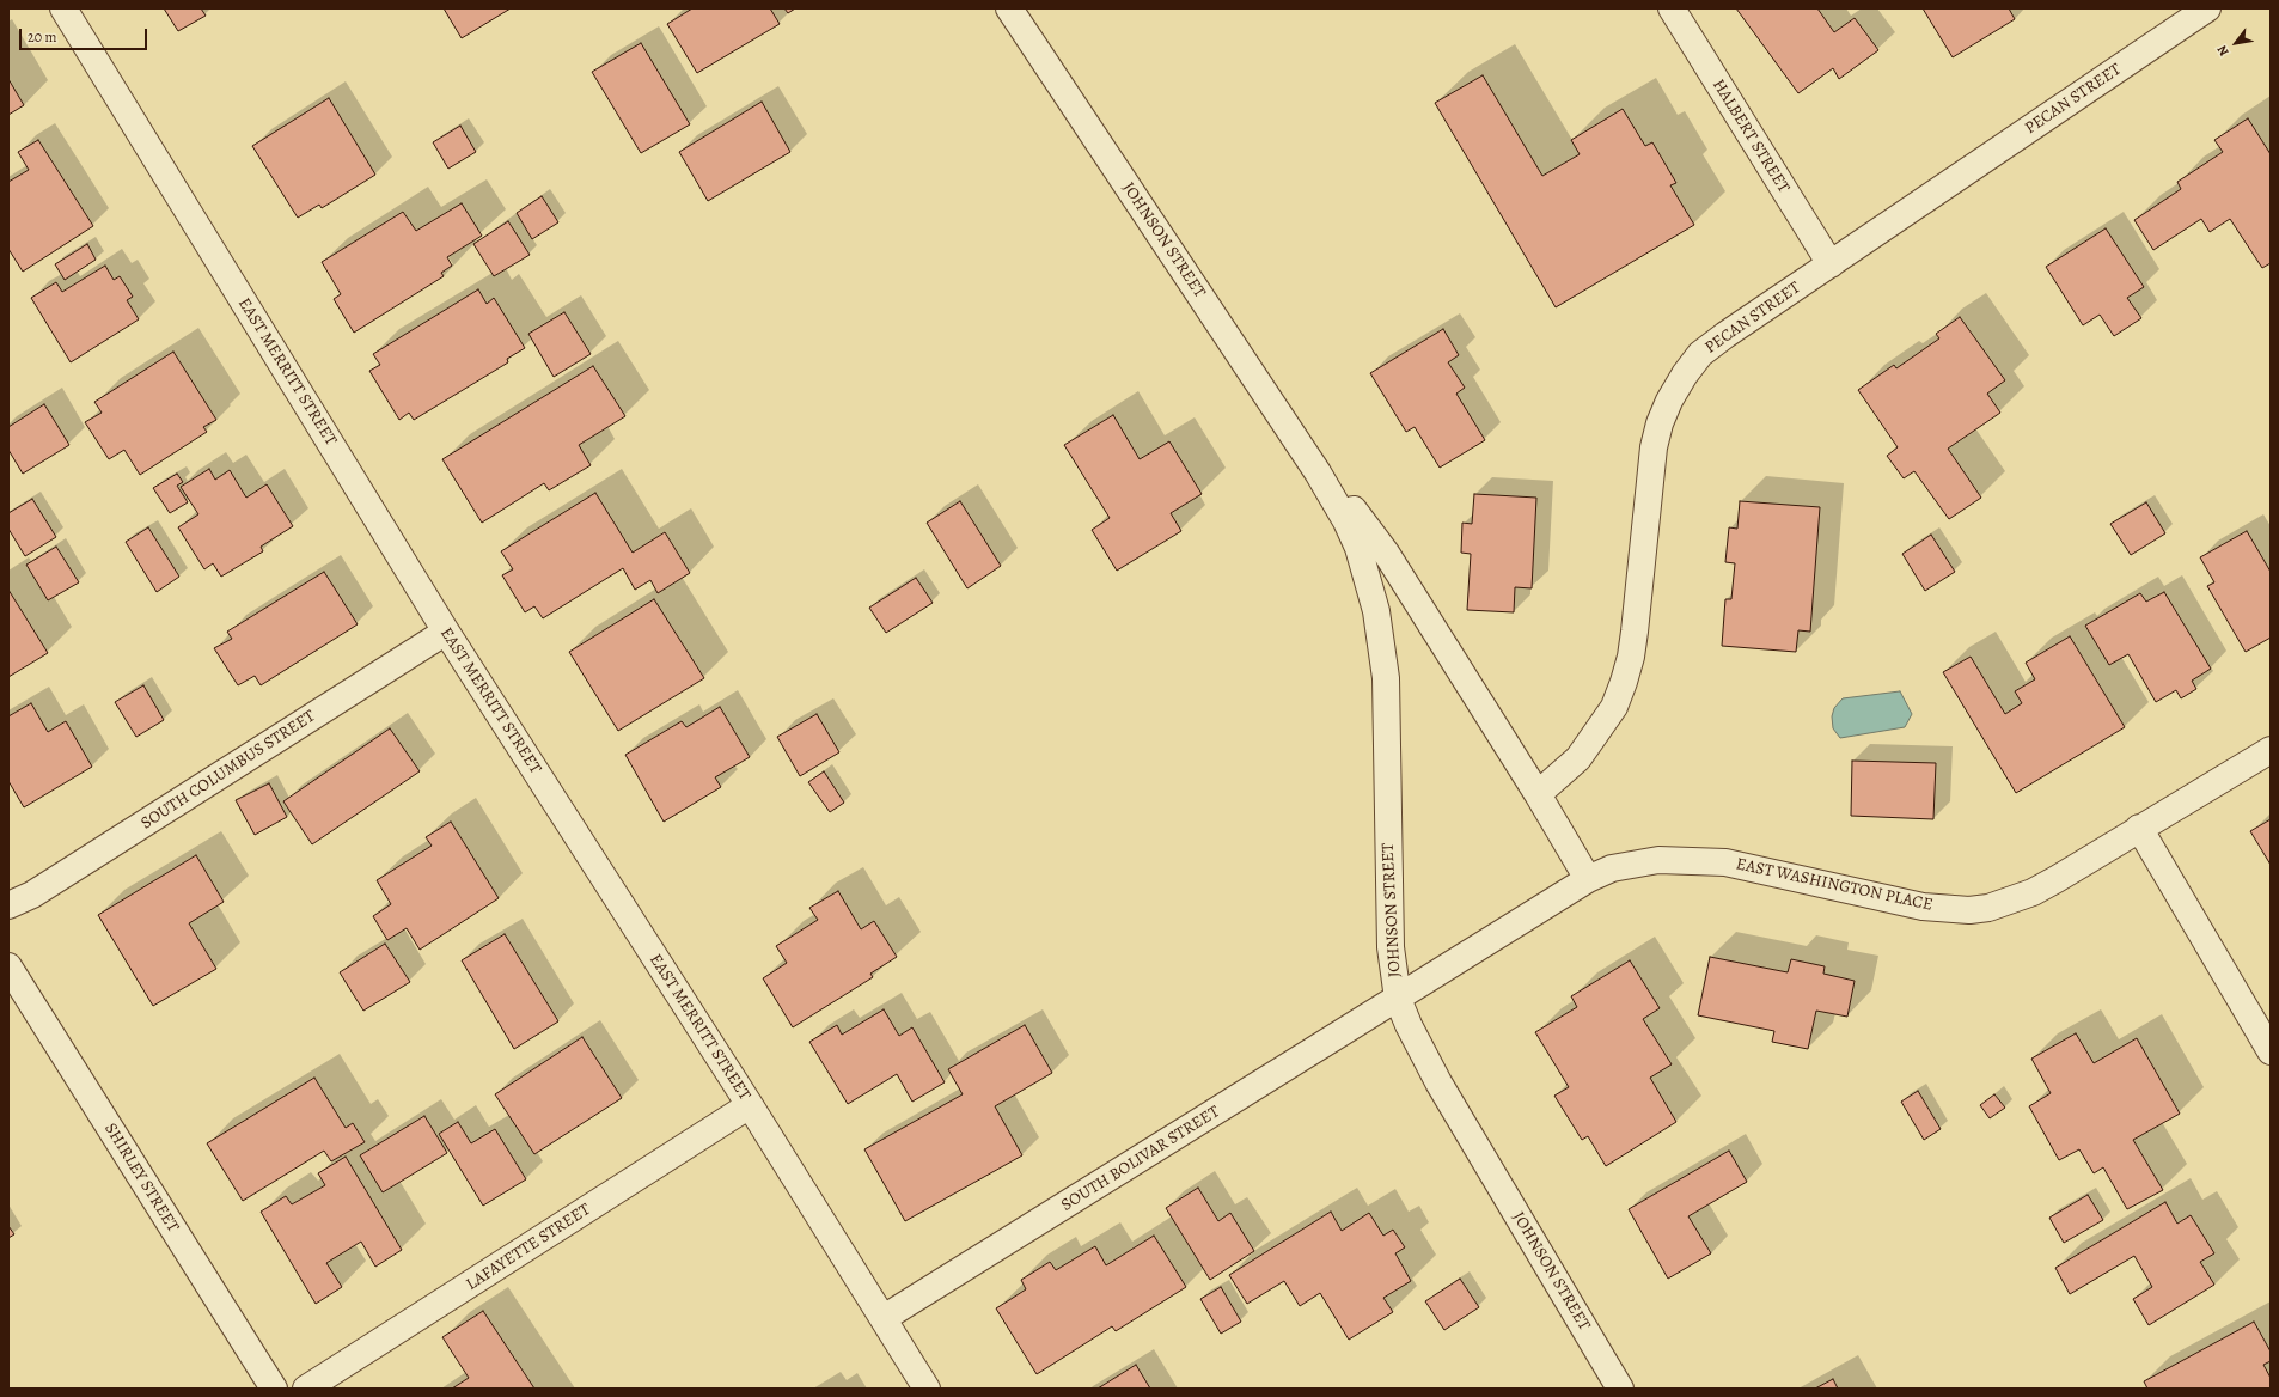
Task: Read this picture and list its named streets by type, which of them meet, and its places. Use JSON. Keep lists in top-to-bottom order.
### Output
{
  "streets": {
    "street": [
      "PECAN STREET",
      "HALBERT STREET",
      "JOHNSON STREET",
      "EAST MERRITT STREET",
      "SOUTH COLUMBUS STREET",
      "EAST WASHINGTON PLACE",
      "SOUTH BOLIVAR STREET",
      "SHIRLEY STREET",
      "LAFAYETTE STREET"
    ]
  },
  "crossings": [
    ["PECAN STREET", "HALBERT STREET"],
    ["PECAN STREET", "JOHNSON STREET"],
    ["JOHNSON STREET", "EAST WASHINGTON PLACE"],
    ["JOHNSON STREET", "SOUTH BOLIVAR STREET"],
    ["EAST MERRITT STREET", "SOUTH COLUMBUS STREET"],
    ["EAST MERRITT STREET", "SOUTH BOLIVAR STREET"],
    ["EAST MERRITT STREET", "LAFAYETTE STREET"],
    ["EAST WASHINGTON PLACE", "SOUTH BOLIVAR STREET"]
  ],
  "scale_bar": "20 m",
  "north": "bottom left"
}
